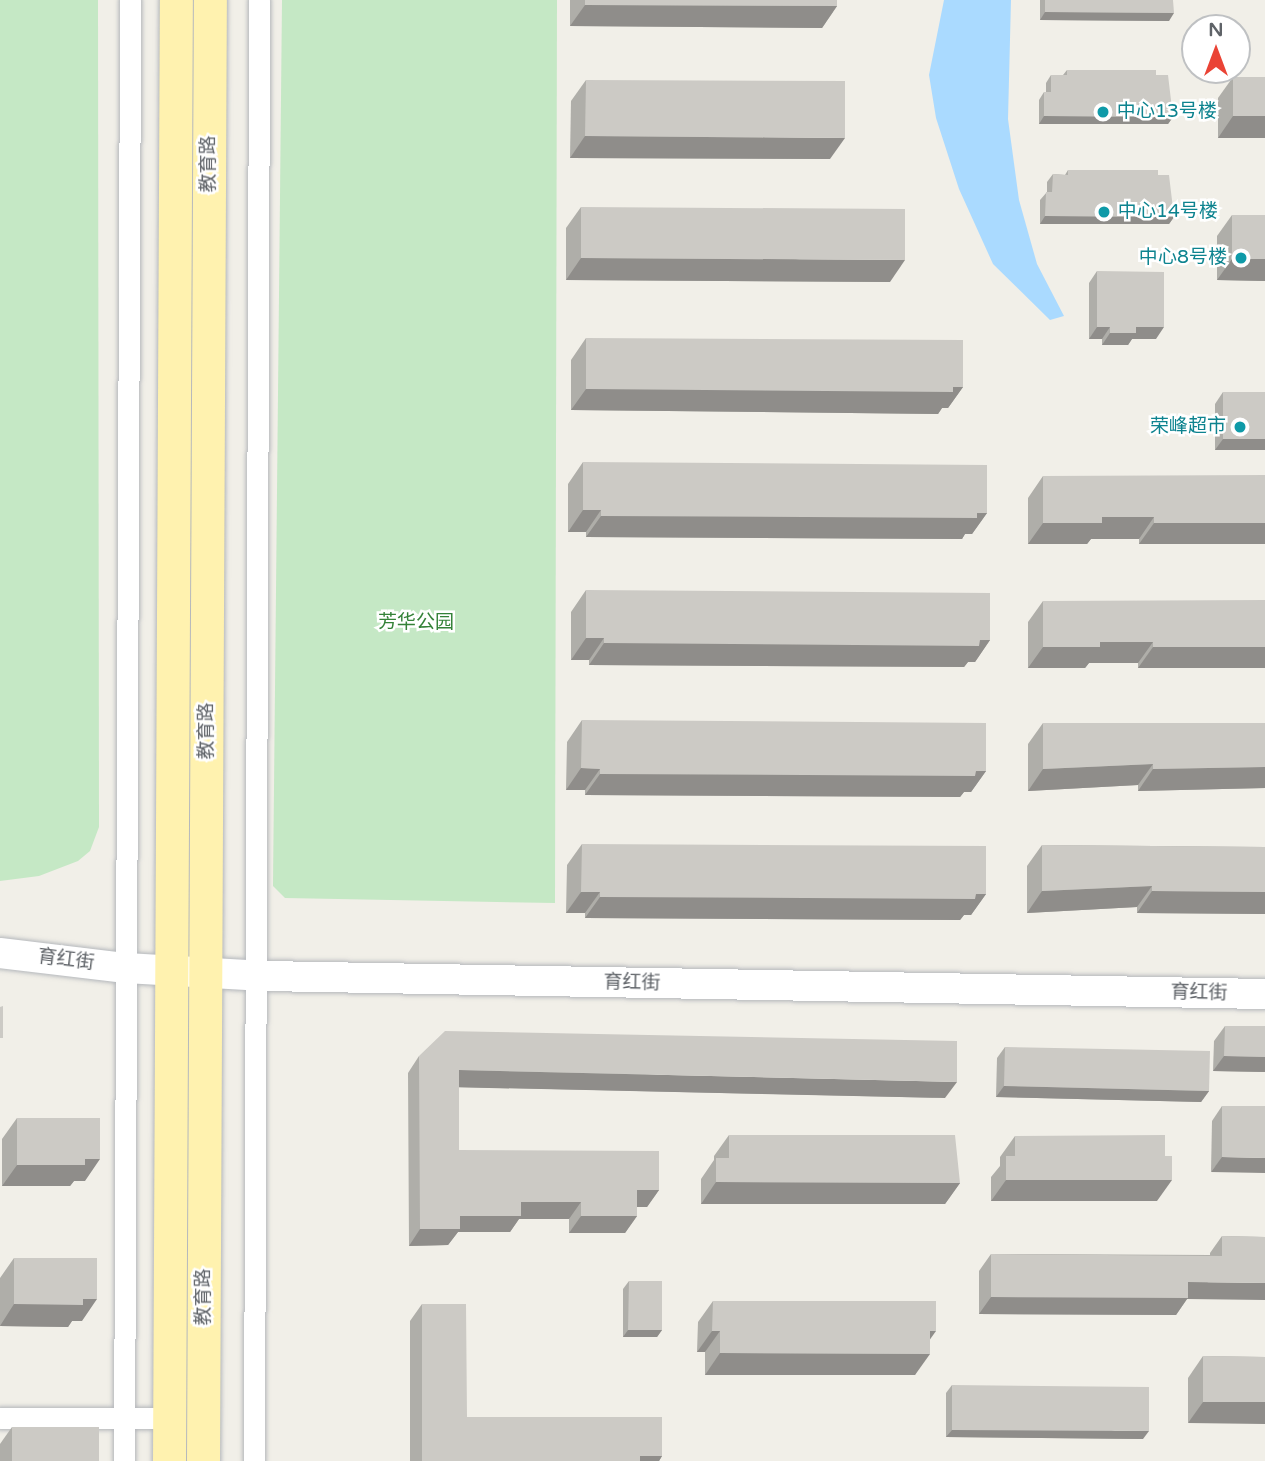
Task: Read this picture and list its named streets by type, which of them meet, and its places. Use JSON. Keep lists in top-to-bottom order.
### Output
{
  "streets": {
    "main road": ["教育路"],
    "street": ["育红街"]
  },
  "crossings": [
    ["教育路", "育红街"]
  ],
  "parks": ["芳华公园"],
  "places": [
    "中心13号楼",
    "中心14号楼",
    "中心8号楼",
    "荣峰超市"
  ],
  "north": "top"
}
